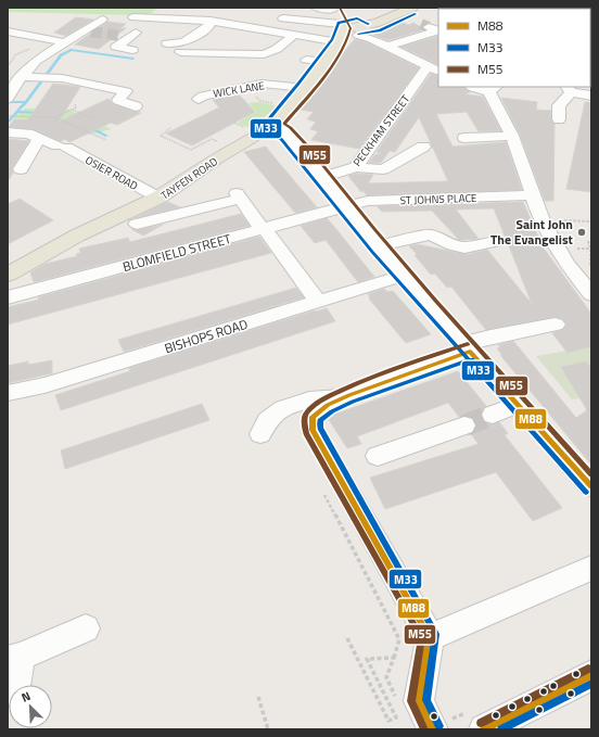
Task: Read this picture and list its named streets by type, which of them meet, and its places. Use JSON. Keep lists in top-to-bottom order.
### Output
{
  "streets": {
    "main road": ["TAYFEN ROAD"],
    "street": [
      "WICK LANE",
      "PECKHAM STREET",
      "OSIER ROAD",
      "ST JOHNS PLACE",
      "BLOMFIELD STREET",
      "BISHOPS ROAD"
    ]
  },
  "crossings": [
    ["WICK LANE", "TAYFEN ROAD"],
    ["OSIER ROAD", "TAYFEN ROAD"],
    ["ST JOHNS PLACE", "BLOMFIELD STREET"]
  ],
  "places": ["Saint John The Evangelist"],
  "lines": ["transit line M55", "transit line M33", "transit line M88"],
  "legend": ["M88", "M33", "M55"],
  "north": "top left"
}
